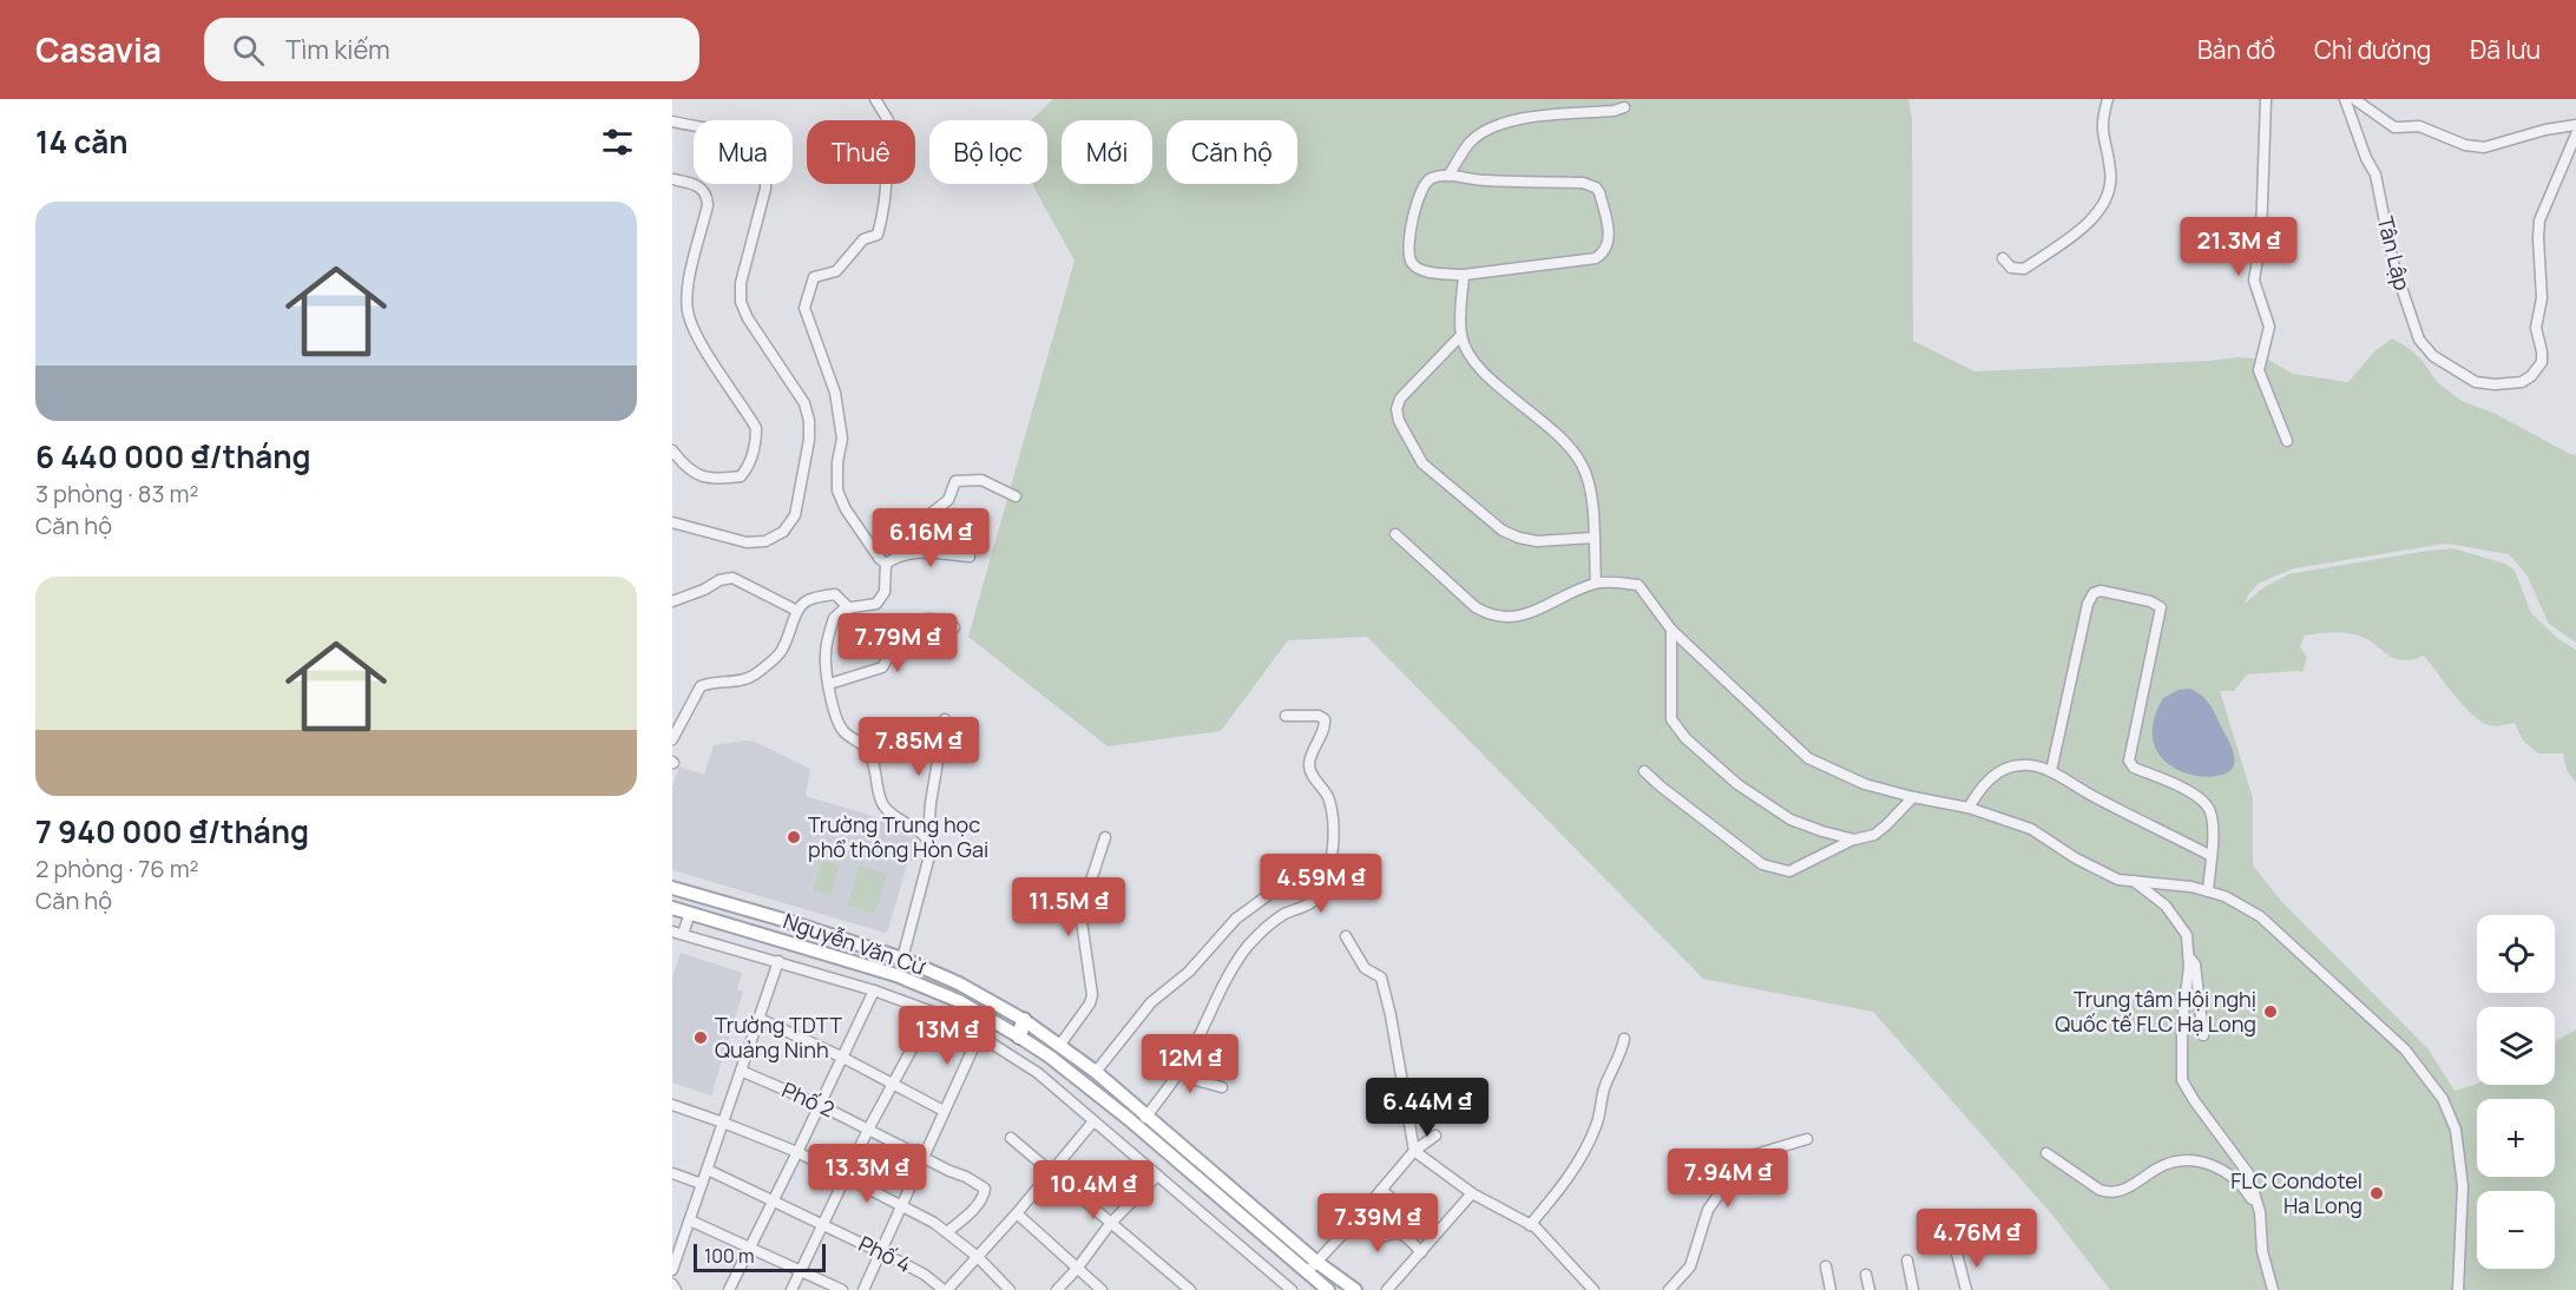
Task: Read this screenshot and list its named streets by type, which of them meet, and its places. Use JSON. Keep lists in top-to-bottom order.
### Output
{
  "streets": {
    "main road": ["Nguyễn Văn Cừ"],
    "street": ["Tân Lập", "Phố 2", "Phố 4"]
  },
  "places": [
    "Trường Trung học phổ thông Hòn Gai",
    "Trung tâm Hội nghị Quốc tế FLC Hạ Long",
    "Trường TDTT Quảng Ninh",
    "FLC Condotel Ha Long"
  ],
  "scale_bar": "100 m",
  "page": {
    "header": "Casavia",
    "search": "Tìm kiếm",
    "nav": ["Bản đồ", "Chỉ đường", "Đã lưu"],
    "heading": "14 căn",
    "chip": [
      "Mua",
      "Thuê",
      "Bộ lọc",
      "Mới",
      "Căn hộ"
    ],
    "list": [
      {
        "name": "6 440 000 ₫/tháng",
        "note": "3 phòng · 83 m² · Căn hộ"
      },
      {
        "name": "7 940 000 ₫/tháng",
        "note": "2 phòng · 76 m² · Căn hộ"
      }
    ],
    "price": [
      "21.3M ₫",
      "6.16M ₫",
      "7.79M ₫",
      "7.85M ₫",
      "4.59M ₫",
      "11.5M ₫",
      "13M ₫",
      "12M ₫",
      "6.44M ₫",
      "13.3M ₫",
      "7.94M ₫",
      "10.4M ₫",
      "7.39M ₫",
      "4.76M ₫"
    ],
    "map_buttons": ["+", "−"],
    "scale": "100 m"
  }
}
